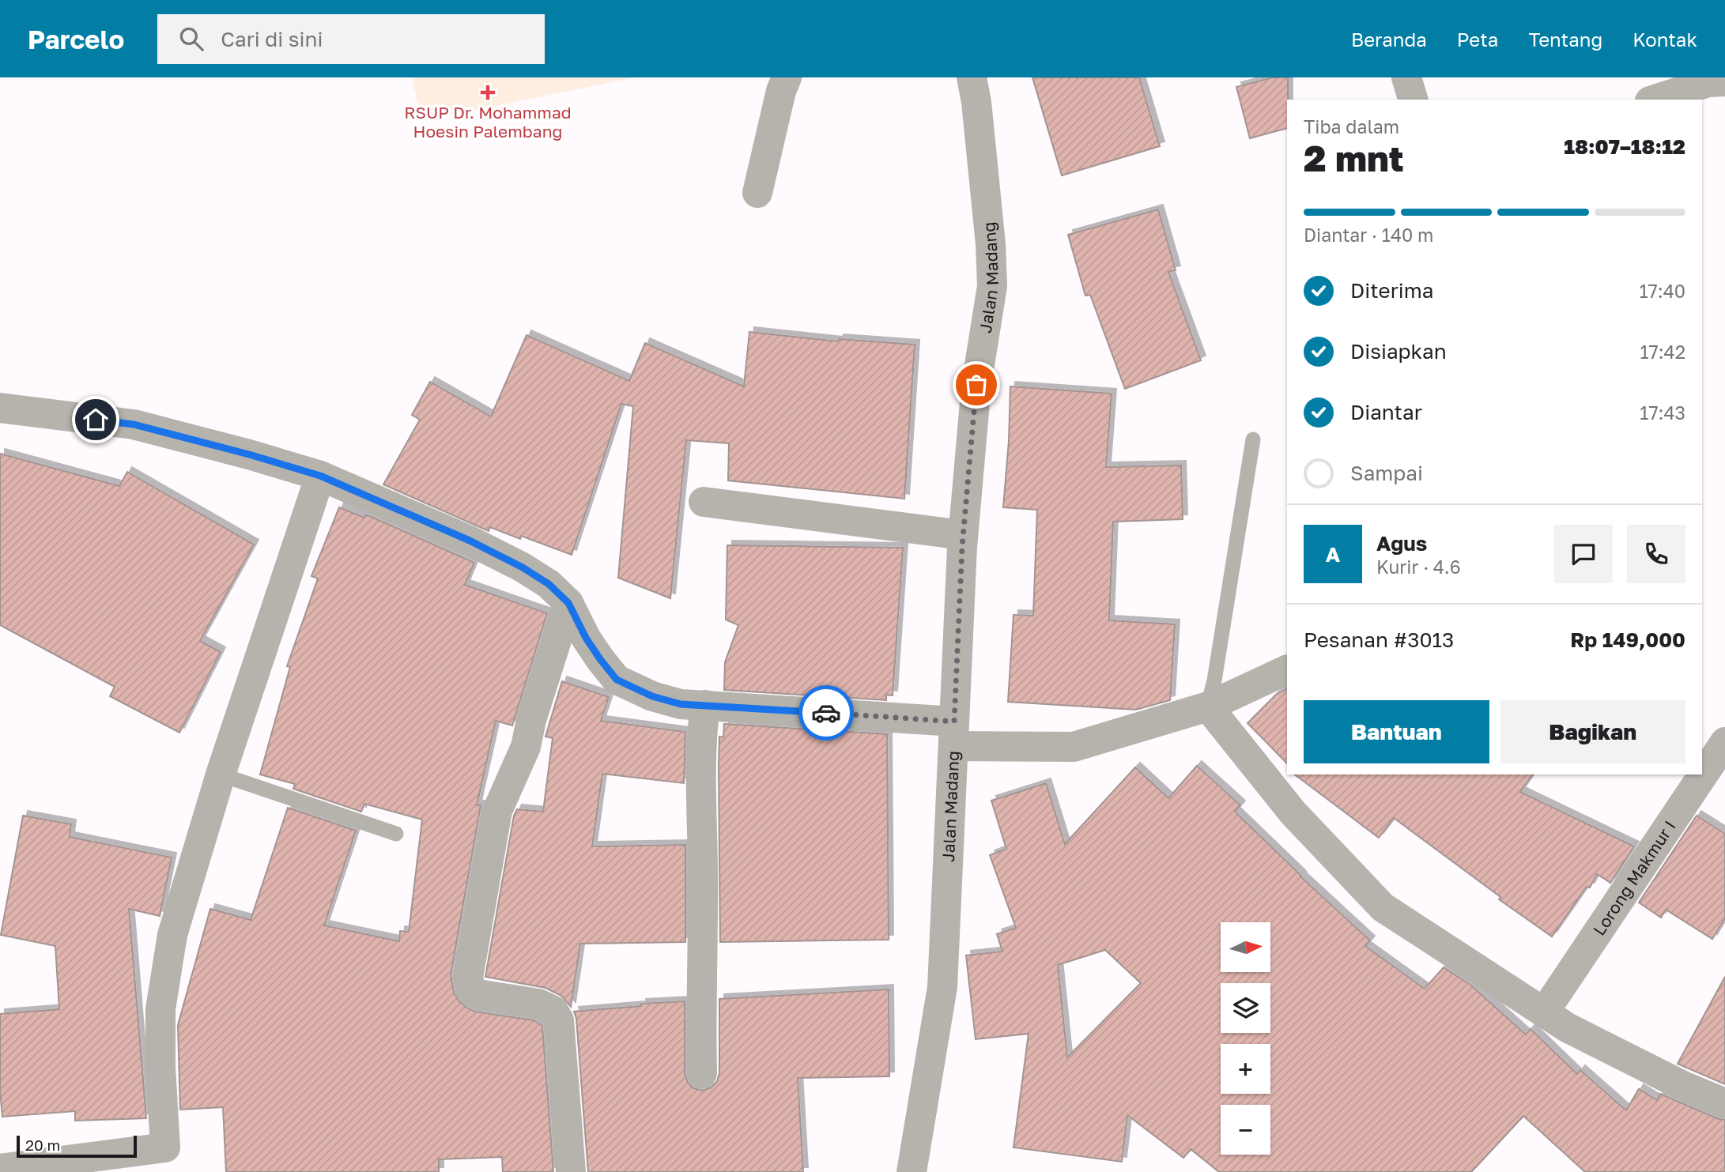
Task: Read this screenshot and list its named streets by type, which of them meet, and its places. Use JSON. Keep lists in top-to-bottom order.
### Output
{
  "streets": {
    "street": ["Jalan Madang", "Lorong Makmur I"]
  },
  "places": {
    "health": ["RSUP Dr. Mohammad Hoesin Palembang"]
  },
  "scale_bar": "20 m",
  "north": "right",
  "page": {
    "header": "Parcelo",
    "search": "Cari di sini",
    "nav": [
      "Beranda",
      "Peta",
      "Tentang",
      "Kontak"
    ],
    "heading": ["2 mnt", "Tiba dalam", "18:07–18:12"],
    "panel": [
      "Agus",
      "Kurir · 4.6",
      "Pesanan #3013",
      "Rp 149,000"
    ],
    "bar": "Diantar · 140 m",
    "list": [
      ["Diterima", "17:40"],
      ["Disiapkan", "17:42"],
      ["Diantar", "17:43"],
      "Sampai"
    ],
    "round": "A",
    "buttons": ["Bantuan", "Bagikan"],
    "map_buttons": ["+", "−"],
    "scale": "20 m"
  }
}
